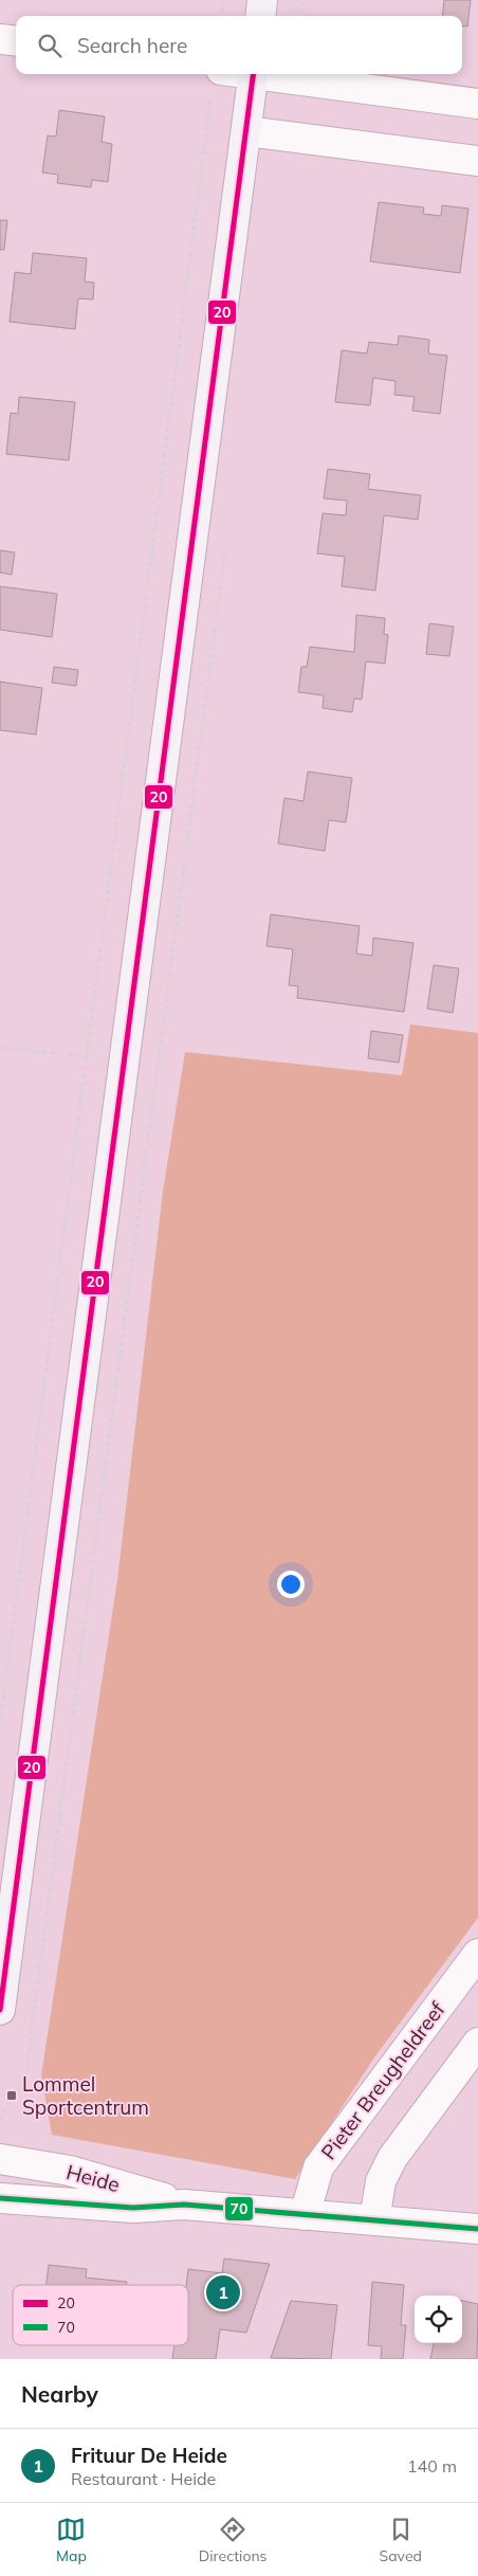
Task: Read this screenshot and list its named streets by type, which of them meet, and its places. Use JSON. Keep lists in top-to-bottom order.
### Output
{
  "streets": {
    "street": ["Pieter Breugheldreef", "Heide"]
  },
  "crossings": [
    ["Pieter Breugheldreef", "Heide"]
  ],
  "places": {
    "transit": ["Lommel Sportcentrum"]
  },
  "lines": ["transit line 20", "transit line 70"],
  "legend": ["20", "70"],
  "page": {
    "search": "Search here",
    "pins": "1",
    "heading": "Nearby",
    "list": [
      {
        "mark": "1",
        "name": "Frituur De Heide",
        "note": "Restaurant · Heide",
        "value": "140 m"
      }
    ],
    "nav": ["Map", "Directions", "Saved"]
  }
}
